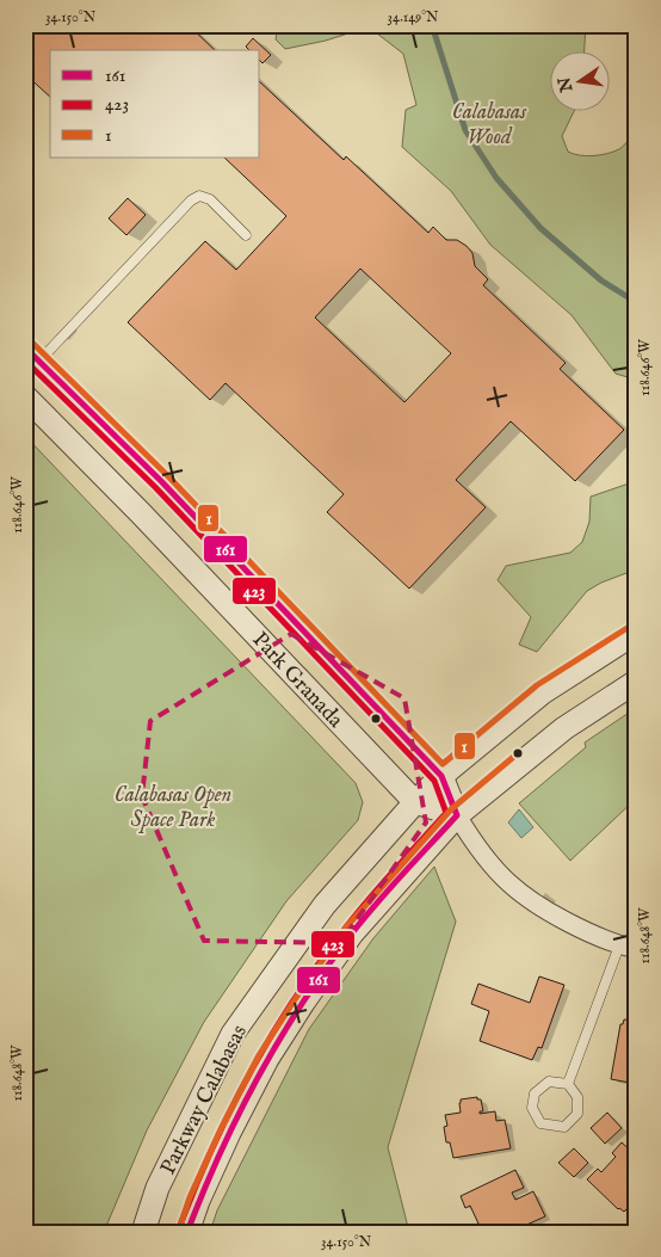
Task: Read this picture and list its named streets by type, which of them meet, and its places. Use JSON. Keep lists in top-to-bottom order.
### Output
{
  "streets": {
    "street": ["Park Granada", "Parkway Calabasas"]
  },
  "crossings": [
    ["Park Granada", "Parkway Calabasas"]
  ],
  "parks": ["Calabasas Wood", "Calabasas Open Space Park"],
  "lines": ["transit line 1", "transit line 161", "transit line 423"],
  "legend": ["161", "423", "1"],
  "north": "left",
  "coordinates": [
    "34.150°N",
    "34.149°N",
    "118.646°W",
    "118.648°W"
  ]
}
